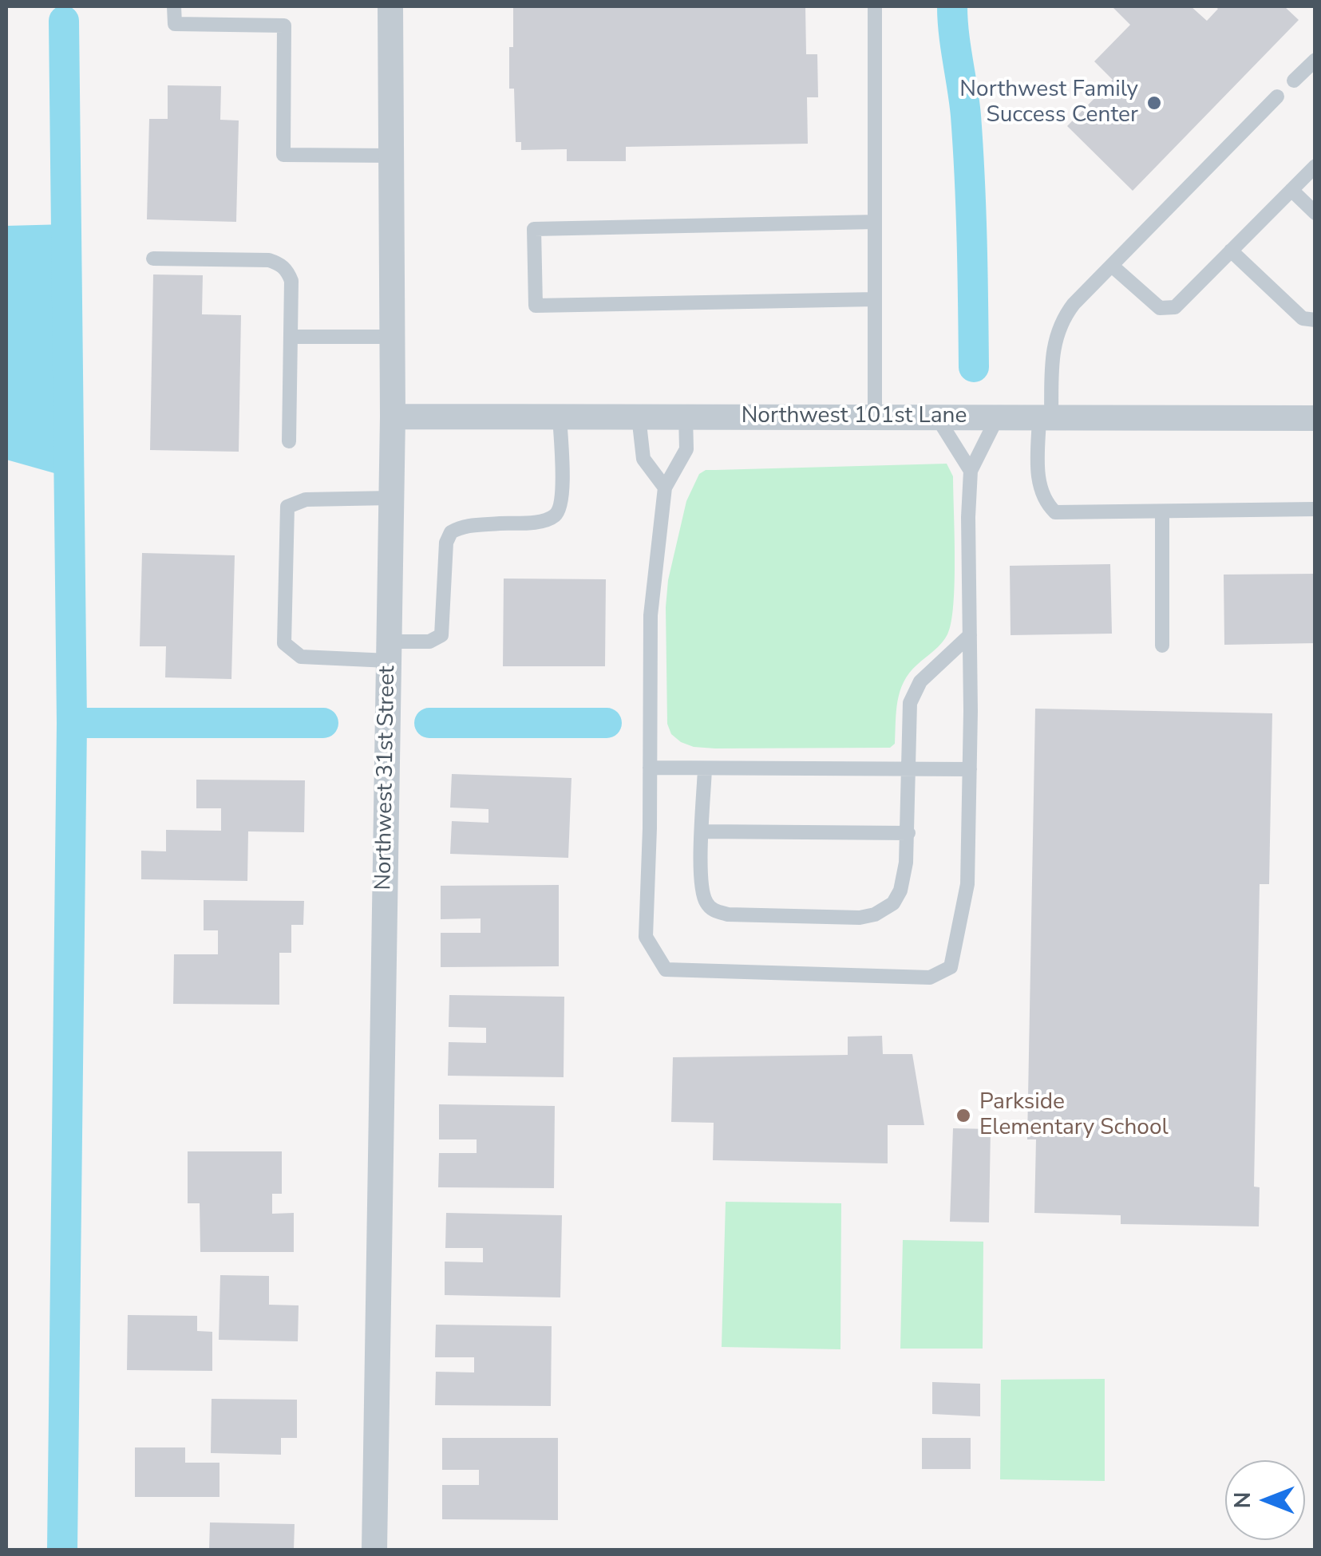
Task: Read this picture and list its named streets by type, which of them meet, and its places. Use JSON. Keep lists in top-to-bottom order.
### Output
{
  "streets": {
    "street": ["Northwest 101st Lane", "Northwest 31st Street"]
  },
  "crossings": [
    ["Northwest 101st Lane", "Northwest 31st Street"]
  ],
  "places": ["Northwest Family Success Center", "Parkside Elementary School"],
  "north": "left"
}
